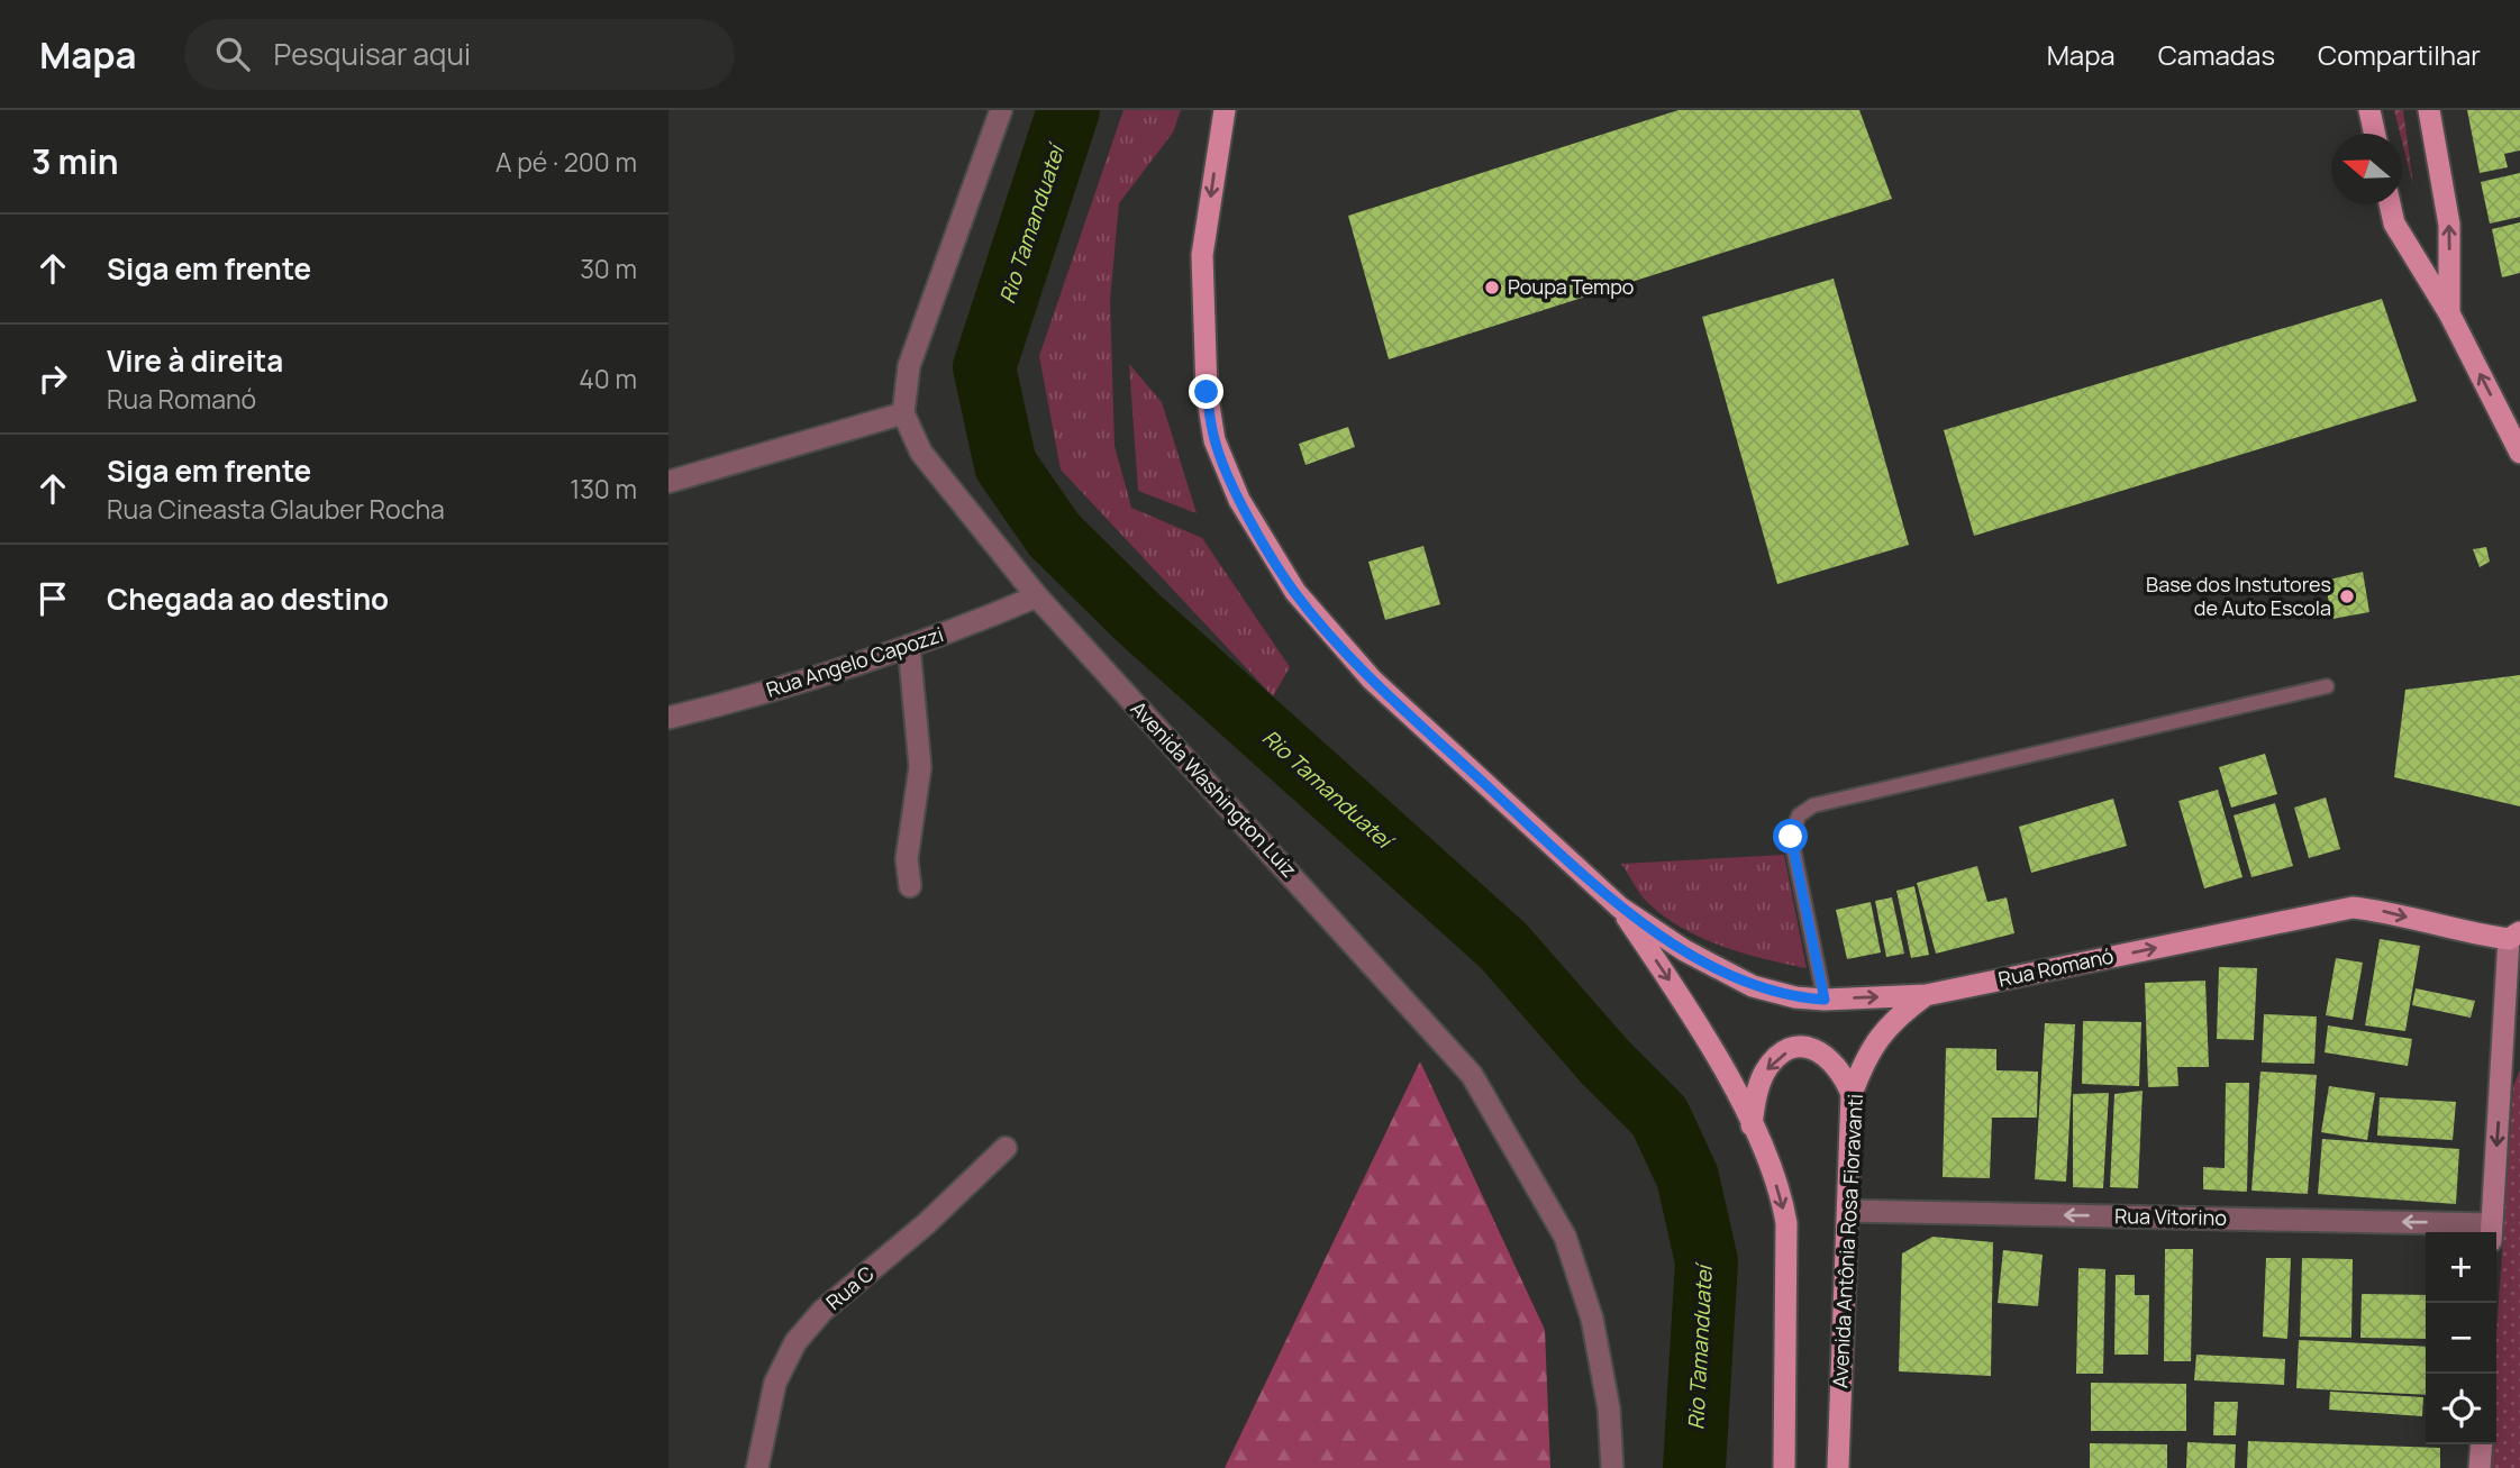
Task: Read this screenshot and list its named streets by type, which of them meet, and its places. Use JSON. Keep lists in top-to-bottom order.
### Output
{
  "streets": {
    "main road": ["Rua Romanó", "Avenida Antônia Rosa Fioravanti"],
    "street": [
      "Rua Angelo Capozzi",
      "Avenida Washington Luiz",
      "Rua Vitorino",
      "Rua C"
    ]
  },
  "crossings": [
    ["Rua Angelo Capozzi", "Avenida Washington Luiz"],
    ["Rua Romanó", "Avenida Antônia Rosa Fioravanti"],
    ["Rua Vitorino", "Avenida Antônia Rosa Fioravanti"]
  ],
  "one_way": ["Rua Romanó", "Rua Vitorino"],
  "water": ["Rio Tamanduateí"],
  "places": ["Poupa Tempo", "Base dos Instutores de Auto Escola"],
  "north": "left",
  "page": {
    "header": "Mapa",
    "search": "Pesquisar aqui",
    "nav": ["Mapa", "Camadas", "Compartilhar"],
    "heading": ["3 min", "A pé · 200 m"],
    "list": [
      ["Siga em frente", "30 m"],
      ["Vire à direita", "Rua Romanó", "40 m"],
      ["Siga em frente", "Rua Cineasta Glauber Rocha", "130 m"],
      "Chegada ao destino"
    ],
    "map_buttons": ["+", "−"]
  }
}
